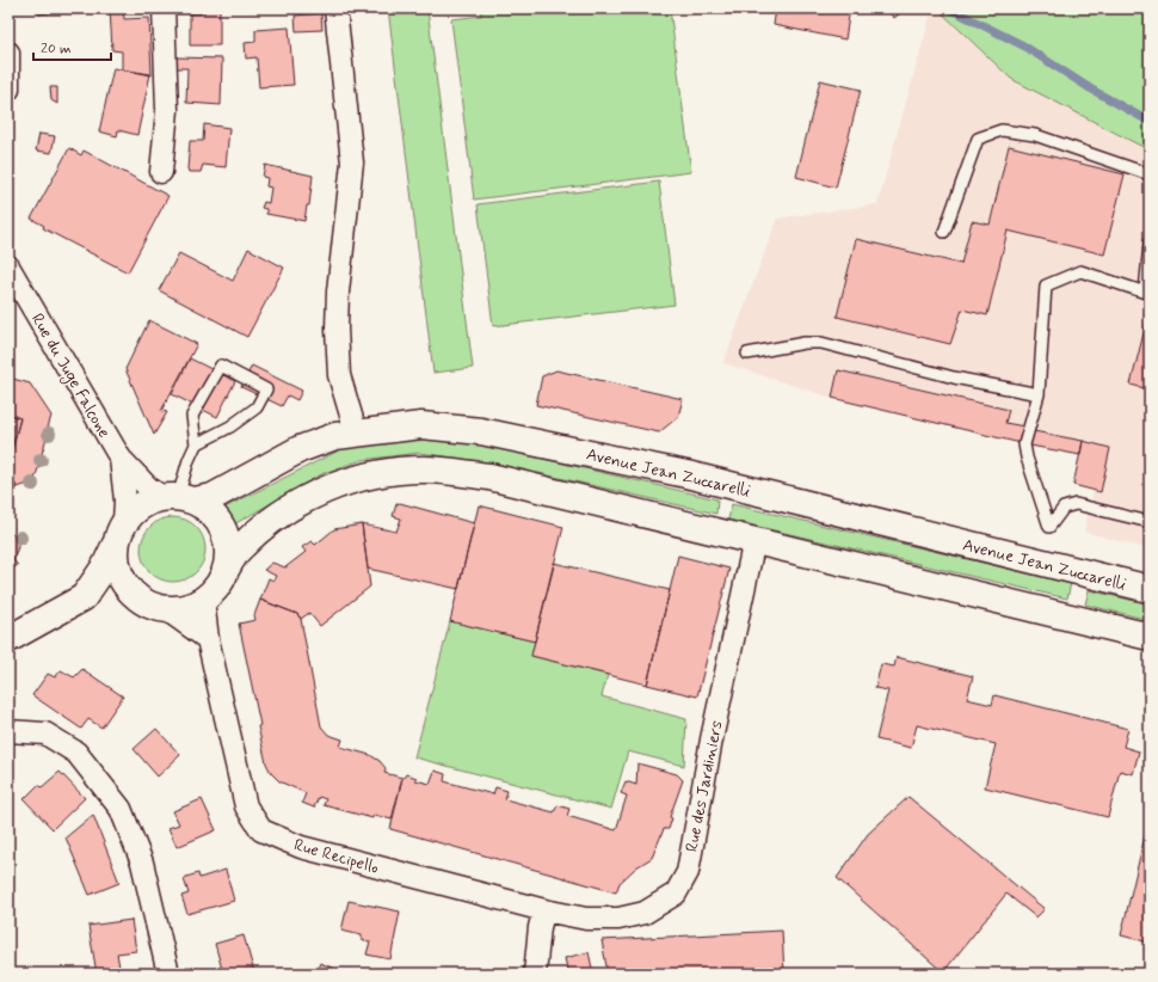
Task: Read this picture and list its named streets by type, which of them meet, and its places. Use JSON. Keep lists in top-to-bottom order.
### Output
{
  "streets": {
    "main road": ["Avenue Jean Zuccarelli"],
    "street": ["Rue du Juge Falcone", "Rue des Jardiniers", "Rue Recipello"]
  },
  "crossings": [
    ["Rue du Juge Falcone", "Avenue Jean Zuccarelli"],
    ["Rue du Juge Falcone", "Rue Recipello"],
    ["Avenue Jean Zuccarelli", "Rue Recipello"],
    ["Rue des Jardiniers", "Rue Recipello"]
  ],
  "scale_bar": "20 m"
}
